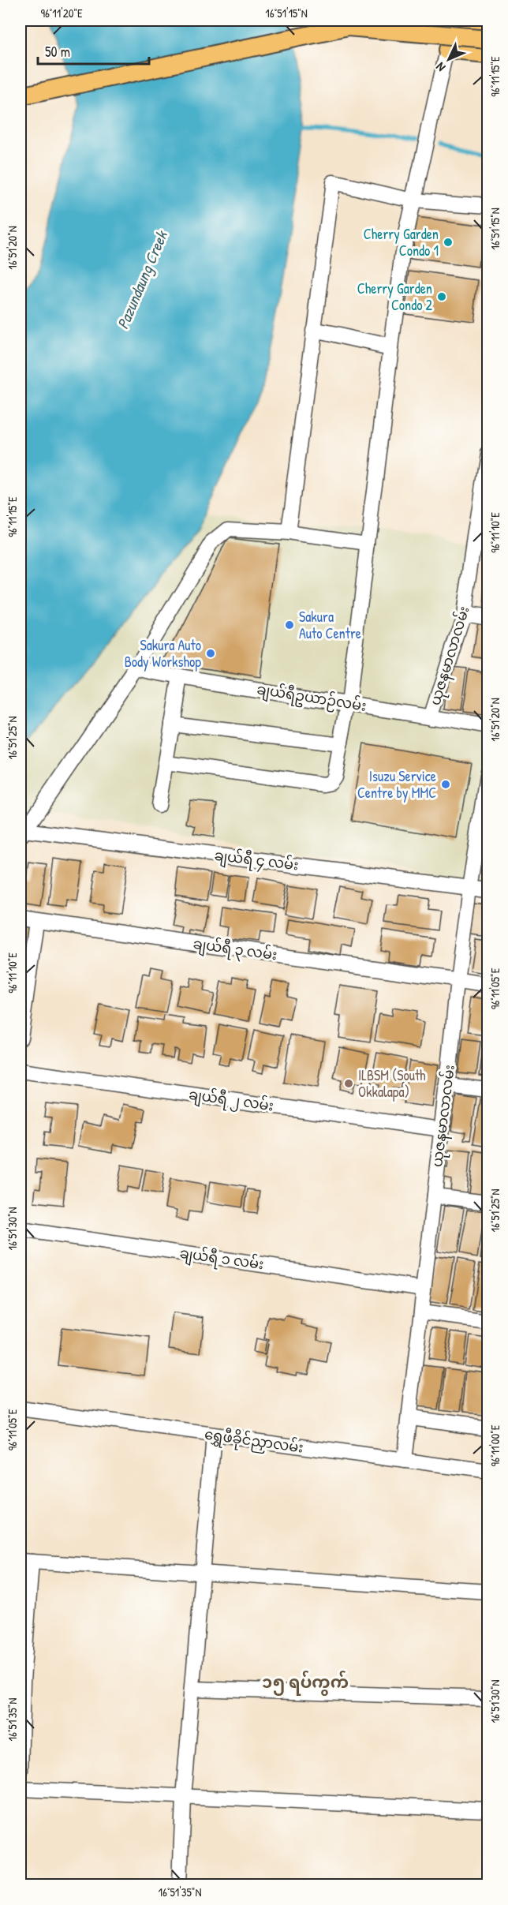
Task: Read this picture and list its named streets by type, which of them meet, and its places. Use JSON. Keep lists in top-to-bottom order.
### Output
{
  "streets": {
    "street": [
      "ယုဇနမာလာလမ်း",
      "ချယ်ရီဥယာဉ်လမ်း",
      "ချယ်ရီ ၄ လမ်း",
      "ချယ်ရီ ၃ လမ်း",
      "ချယ်ရီ ၂ လမ်း",
      "ချယ်ရီ ၁ လမ်း",
      "ရွှေဖီခိုင်ညှာလမ်း"
    ]
  },
  "crossings": [
    ["ယုဇနမာလာလမ်း", "ချယ်ရီဥယာဉ်လမ်း"],
    ["ယုဇနမာလာလမ်း", "ချယ်ရီ ၄ လမ်း"],
    ["ယုဇနမာလာလမ်း", "ချယ်ရီ ၃ လမ်း"],
    ["ယုဇနမာလာလမ်း", "ချယ်ရီ ၂ လမ်း"],
    ["ယုဇနမာလာလမ်း", "ချယ်ရီ ၁ လမ်း"],
    ["ယုဇနမာလာလမ်း", "ရွှေဖီခိုင်ညှာလမ်း"]
  ],
  "districts": ["၁၅ ရပ်ကွက်"],
  "water": ["Pazundaung Creek"],
  "places": [
    "Cherry Garden Condo 1",
    "Cherry Garden Condo 2",
    "Sakura Auto Centre",
    "Sakura Auto Body Workshop",
    "Isuzu Service Centre by MMC",
    "ILBSM (South Okkalapa)"
  ],
  "scale_bar": "50 m",
  "north": "bottom left",
  "coordinates": [
    "96°11'20\"E",
    "16°51'15\"N",
    "96°11'15\"E",
    "16°51'20\"N",
    "96°11'10\"E",
    "16°51'25\"N",
    "96°11'05\"E",
    "16°51'30\"N",
    "96°11'00\"E",
    "16°51'35\"N"
  ]
}
